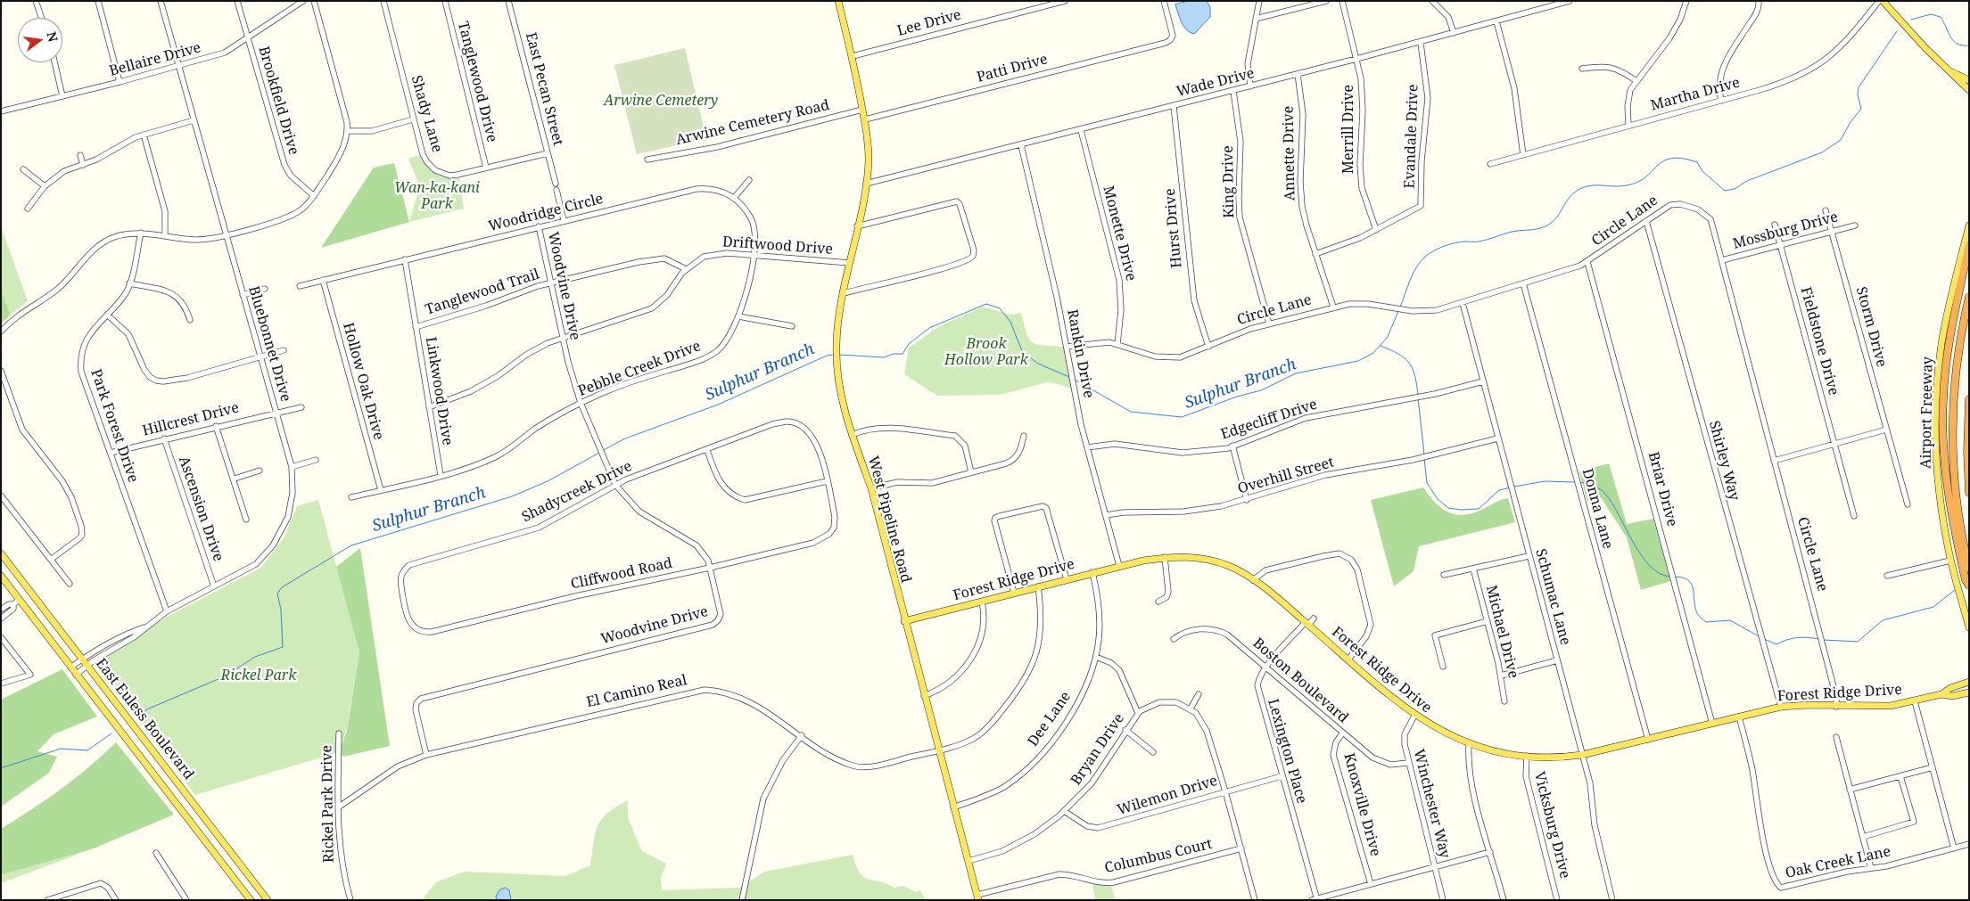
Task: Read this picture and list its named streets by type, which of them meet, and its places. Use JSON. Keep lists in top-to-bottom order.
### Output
{
  "streets": {
    "highway": ["Airport Freeway"],
    "main road": ["West Pipeline Road", "Forest Ridge Drive", "East Euless Boulevard"],
    "street": [
      "Lee Drive",
      "Bellaire Drive",
      "Patti Drive",
      "Tanglewood Drive",
      "Wade Drive",
      "East Pecan Street",
      "Martha Drive",
      "Brookfield Drive",
      "Shady Lane",
      "Arwine Cemetery Road",
      "Merrill Drive",
      "Evandale Drive",
      "Annette Drive",
      "King Drive",
      "Woodridge Circle",
      "Circle Lane",
      "Hurst Drive",
      "Mossburg Drive",
      "Monette Drive",
      "Driftwood Drive",
      "Woodvine Drive",
      "Tanglewood Trail",
      "Storm Drive",
      "Fieldstone Drive",
      "Bluebonnet Drive",
      "Rankin Drive",
      "Pebble Creek Drive",
      "Hollow Oak Drive",
      "Linkwood Drive",
      "Hillcrest Drive",
      "Edgecliff Drive",
      "Park Forest Drive",
      "Shirley Way",
      "Overhill Street",
      "Briar Drive",
      "Shadycreek Drive",
      "Ascension Drive",
      "Donna Lane",
      "Cliffwood Road",
      "Schumac Lane",
      "Michael Drive",
      "Boston Boulevard",
      "El Camino Real",
      "Dee Lane",
      "Bryan Drive",
      "Lexington Place",
      "Wilemon Drive",
      "Rickel Park Drive",
      "Winchester Way",
      "Knoxville Drive",
      "Vicksburg Drive",
      "Columbus Court",
      "Oak Creek Lane"
    ]
  },
  "crossings": [
    ["Lee Drive", "West Pipeline Road"],
    ["Bellaire Drive", "Brookfield Drive"],
    ["Bellaire Drive", "Bluebonnet Drive"],
    ["Patti Drive", "West Pipeline Road"],
    ["Tanglewood Drive", "Shady Lane"],
    ["Wade Drive", "Merrill Drive"],
    ["Wade Drive", "Evandale Drive"],
    ["Wade Drive", "Annette Drive"],
    ["Wade Drive", "King Drive"],
    ["Wade Drive", "Hurst Drive"],
    ["Wade Drive", "Monette Drive"],
    ["Wade Drive", "Rankin Drive"],
    ["Wade Drive", "West Pipeline Road"],
    ["East Pecan Street", "Shady Lane"],
    ["Arwine Cemetery Road", "West Pipeline Road"],
    ["Merrill Drive", "Evandale Drive"],
    ["Annette Drive", "Circle Lane"],
    ["King Drive", "Circle Lane"],
    ["Woodridge Circle", "Driftwood Drive"],
    ["Woodridge Circle", "Woodvine Drive"],
    ["Woodridge Circle", "Pebble Creek Drive"],
    ["Woodridge Circle", "Hollow Oak Drive"],
    ["Woodridge Circle", "Linkwood Drive"],
    ["Circle Lane", "Hurst Drive"],
    ["Circle Lane", "Mossburg Drive"],
    ["Circle Lane", "Monette Drive"],
    ["Circle Lane", "Rankin Drive"],
    ["Circle Lane", "Shirley Way"],
    ["Circle Lane", "Briar Drive"],
    ["Circle Lane", "Donna Lane"],
    ["Circle Lane", "Forest Ridge Drive"],
    ["Circle Lane", "Schumac Lane"],
    ["Mossburg Drive", "Storm Drive"],
    ["Mossburg Drive", "Fieldstone Drive"],
    ["Driftwood Drive", "Woodvine Drive"],
    ["Driftwood Drive", "Tanglewood Trail"],
    ["Driftwood Drive", "Pebble Creek Drive"],
    ["Driftwood Drive", "Linkwood Drive"],
    ["Driftwood Drive", "West Pipeline Road"],
    ["Woodvine Drive", "Tanglewood Trail"],
    ["Woodvine Drive", "Pebble Creek Drive"],
    ["Woodvine Drive", "Shadycreek Drive"],
    ["Woodvine Drive", "Cliffwood Road"],
    ["Woodvine Drive", "El Camino Real"],
    ["Tanglewood Trail", "Linkwood Drive"],
    ["Bluebonnet Drive", "Hillcrest Drive"],
    ["Bluebonnet Drive", "Park Forest Drive"],
    ["Bluebonnet Drive", "Ascension Drive"],
    ["Bluebonnet Drive", "East Euless Boulevard"],
    ["Rankin Drive", "Edgecliff Drive"],
    ["Rankin Drive", "Overhill Street"],
    ["Rankin Drive", "Forest Ridge Drive"],
    ["Pebble Creek Drive", "Hollow Oak Drive"],
    ["Pebble Creek Drive", "Linkwood Drive"],
    ["Hillcrest Drive", "Park Forest Drive"],
    ["Hillcrest Drive", "Ascension Drive"],
    ["Edgecliff Drive", "Schumac Lane"],
    ["Shirley Way", "Forest Ridge Drive"],
    ["Overhill Street", "Schumac Lane"],
    ["Briar Drive", "Forest Ridge Drive"],
    ["Shadycreek Drive", "Cliffwood Road"],
    ["Donna Lane", "Forest Ridge Drive"],
    ["West Pipeline Road", "Forest Ridge Drive"],
    ["West Pipeline Road", "El Camino Real"],
    ["West Pipeline Road", "Dee Lane"],
    ["West Pipeline Road", "Bryan Drive"],
    ["West Pipeline Road", "Columbus Court"],
    ["Forest Ridge Drive", "Schumac Lane"],
    ["Forest Ridge Drive", "El Camino Real"],
    ["Forest Ridge Drive", "Dee Lane"],
    ["Forest Ridge Drive", "Lexington Place"],
    ["Forest Ridge Drive", "Winchester Way"],
    ["Forest Ridge Drive", "Vicksburg Drive"],
    ["Forest Ridge Drive", "Oak Creek Lane"],
    ["Boston Boulevard", "Lexington Place"],
    ["Boston Boulevard", "Winchester Way"],
    ["Boston Boulevard", "Knoxville Drive"],
    ["El Camino Real", "Rickel Park Drive"],
    ["Bryan Drive", "Wilemon Drive"],
    ["Lexington Place", "Wilemon Drive"]
  ],
  "water": ["Sulphur Branch"],
  "parks": [
    "Arwine Cemetery",
    "Wan-ka-kani Park",
    "Brook Hollow Park",
    "Rickel Park"
  ],
  "north": "right"
}
